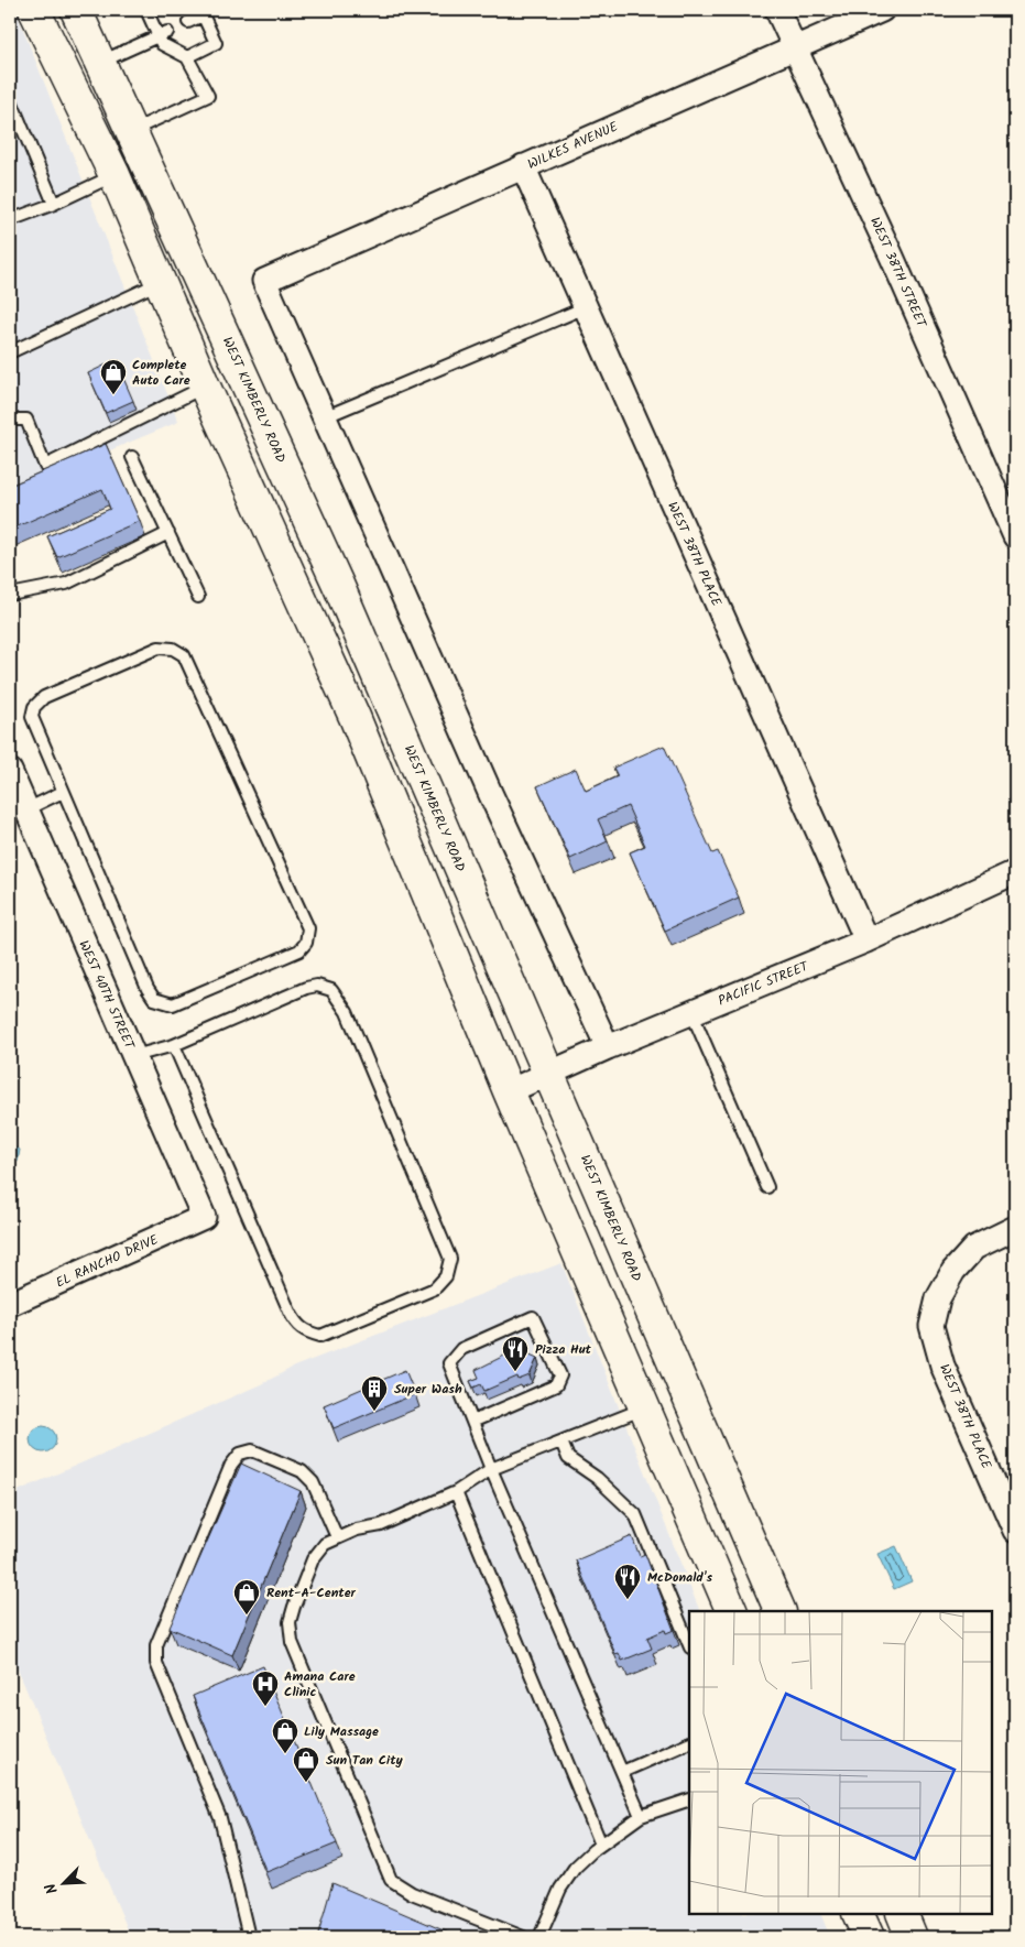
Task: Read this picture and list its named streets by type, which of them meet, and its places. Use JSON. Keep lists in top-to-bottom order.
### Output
{
  "streets": {
    "main road": ["WEST KIMBERLY ROAD"],
    "street": [
      "WILKES AVENUE",
      "WEST 38TH STREET",
      "WEST 38TH PLACE",
      "PACIFIC STREET",
      "WEST 40TH STREET",
      "EL RANCHO DRIVE"
    ]
  },
  "crossings": [
    ["WILKES AVENUE", "WEST 38TH STREET"],
    ["WILKES AVENUE", "WEST 38TH PLACE"],
    ["WEST KIMBERLY ROAD", "PACIFIC STREET"],
    ["WEST 38TH PLACE", "PACIFIC STREET"],
    ["WEST 40TH STREET", "EL RANCHO DRIVE"]
  ],
  "places": {
    "shop": [
      "Complete Auto Care",
      "Rent-A-Center",
      "Lily Massage",
      "Sun Tan City"
    ],
    "restaurant": ["Pizza Hut", "McDonald's"],
    "building": ["Super Wash"],
    "hospital": ["Amana Care Clinic"]
  },
  "north": "bottom left"
}
